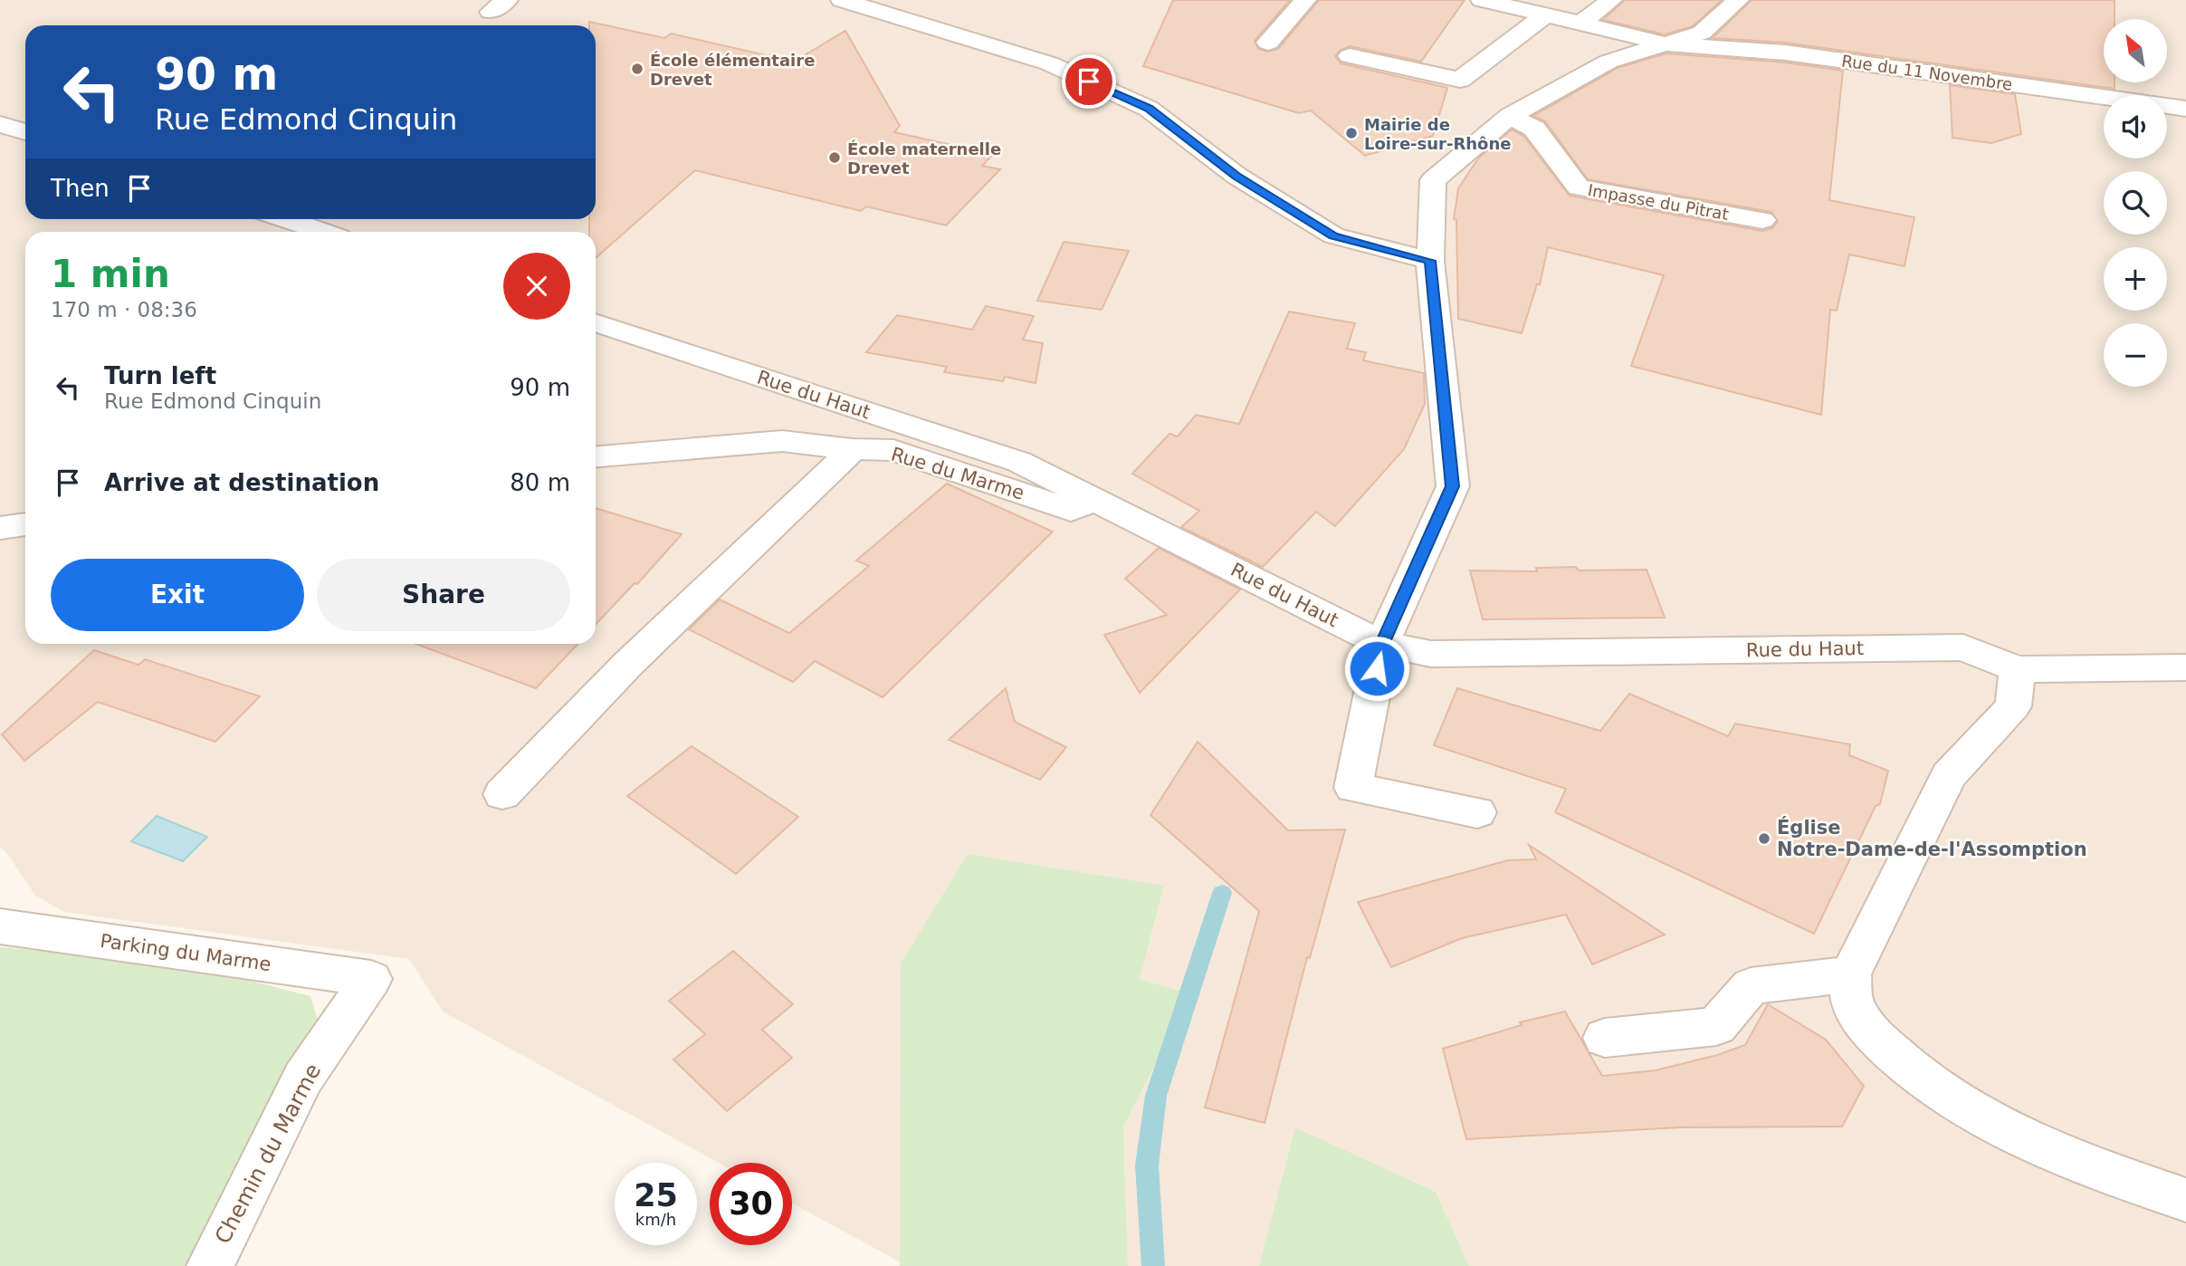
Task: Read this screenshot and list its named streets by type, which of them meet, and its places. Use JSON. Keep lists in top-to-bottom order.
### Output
{
  "streets": {
    "street": [
      "Rue du 11 Novembre",
      "Impasse du Pitrat",
      "Rue du Haut",
      "Rue du Marme",
      "Parking du Marme",
      "Chemin du Marme"
    ]
  },
  "crossings": [
    ["Rue du Haut", "Rue du Marme"],
    ["Parking du Marme", "Chemin du Marme"]
  ],
  "places": [
    "École élémentaire Drevet",
    "Mairie de Loire-sur-Rhône",
    "École maternelle Drevet",
    "Église Notre-Dame-de-l'Assomption"
  ],
  "north": "top left",
  "page": {
    "map_buttons": ["+", "−"],
    "turn": ["90 m", "Rue Edmond Cinquin"],
    "then": "Then",
    "heading": ["1 min", "170 m · 08:36"],
    "list": [
      {
        "name": "Turn left",
        "note": "Rue Edmond Cinquin",
        "value": "90 m"
      },
      {
        "name": "Arrive at destination",
        "value": "80 m"
      }
    ],
    "buttons": ["Exit", "Share"],
    "speed": "25 km/h",
    "limit": "30"
  }
}
